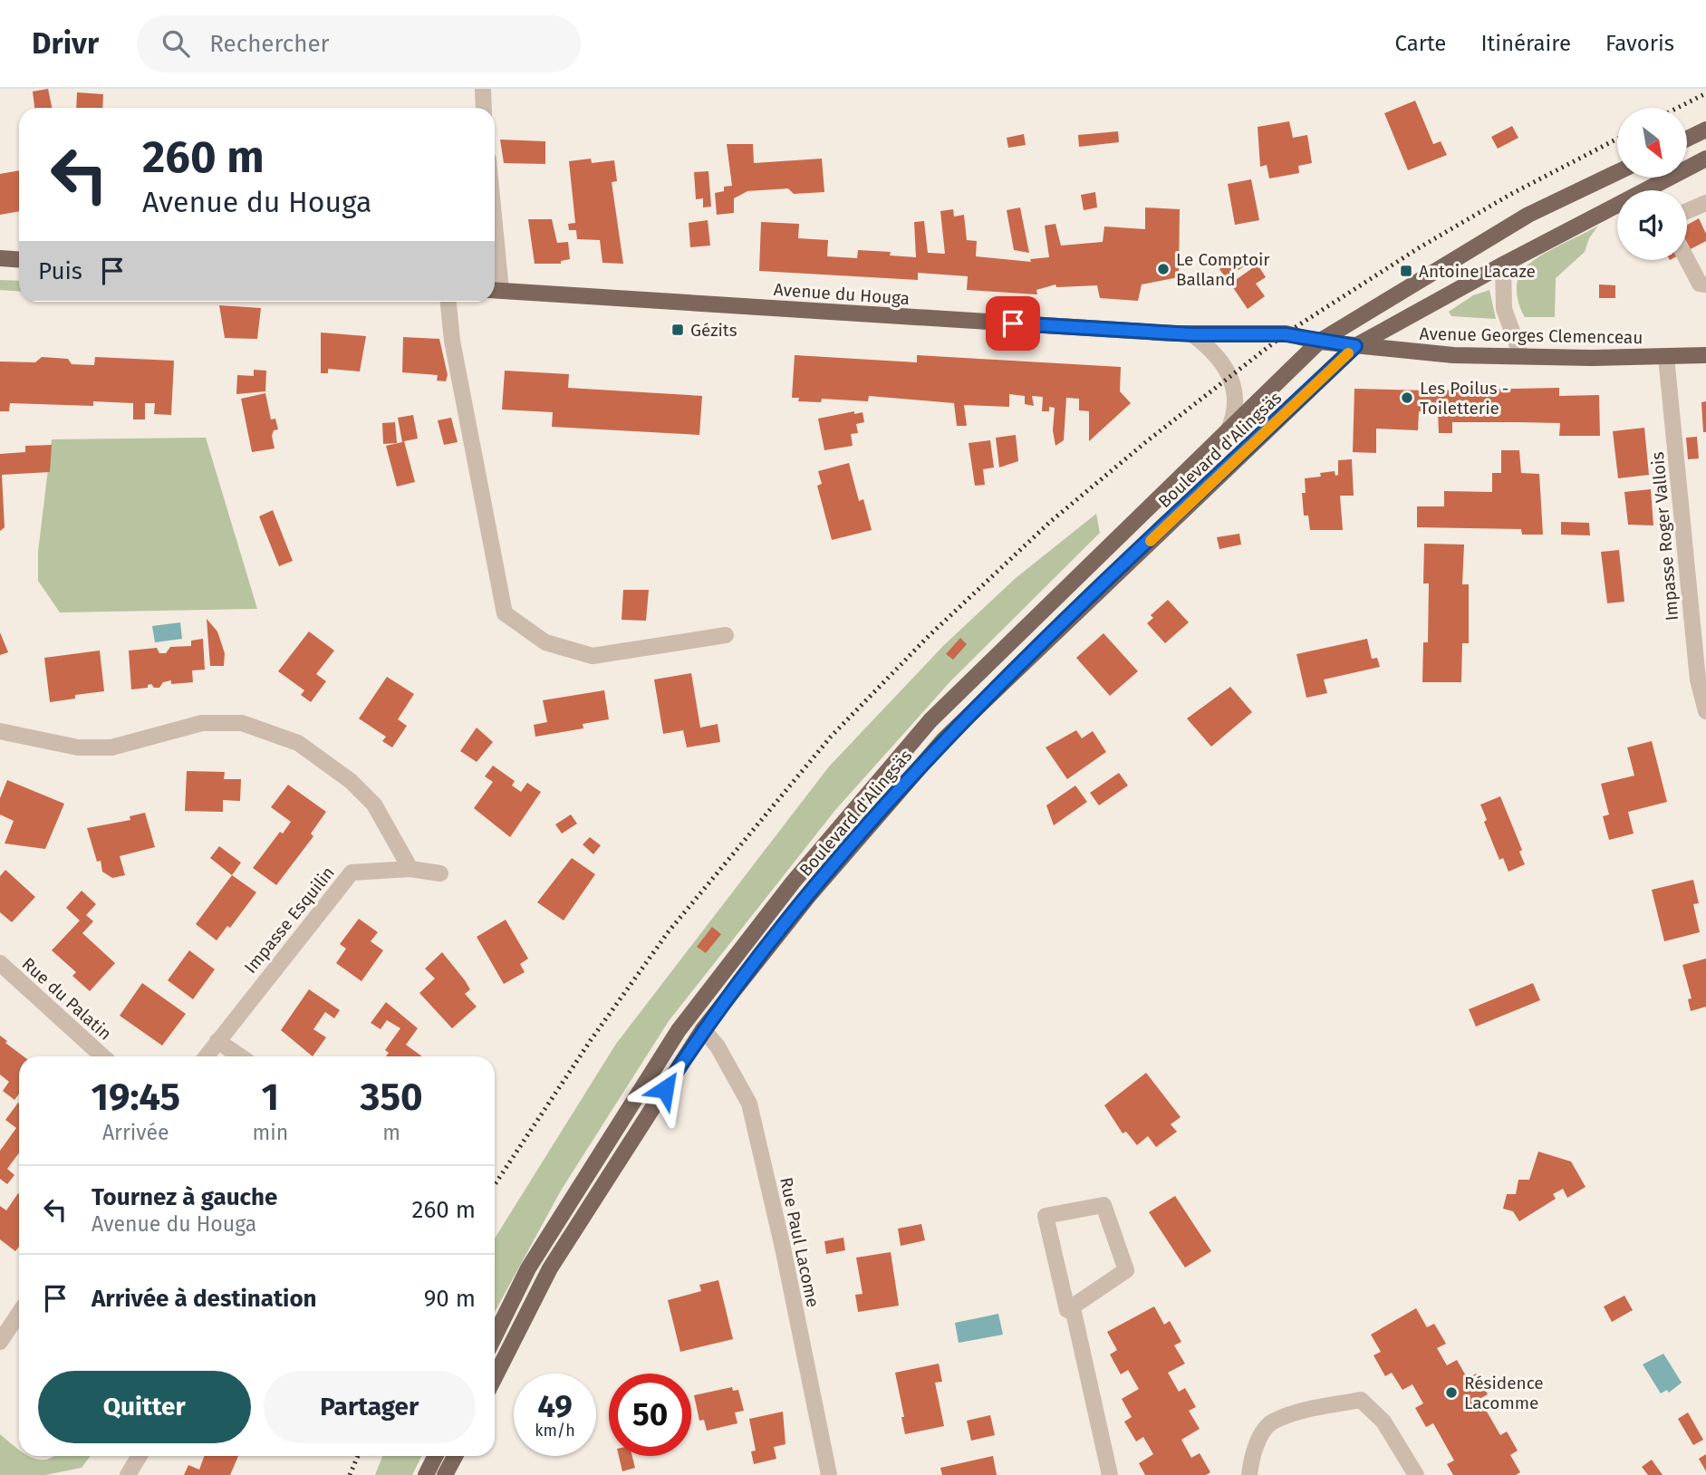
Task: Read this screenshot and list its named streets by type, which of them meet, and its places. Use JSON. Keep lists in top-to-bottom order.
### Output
{
  "streets": {
    "main road": ["Avenue du Houga", "Avenue Georges Clemenceau", "Boulevard d'Alingsäs"],
    "street": [
      "Impasse Roger Vallois",
      "Impasse Esquilin",
      "Rue du Palatin",
      "Rue Paul Lacome"
    ]
  },
  "crossings": [
    ["Avenue du Houga", "Avenue Georges Clemenceau"],
    ["Avenue du Houga", "Boulevard d'Alingsäs"],
    ["Avenue Georges Clemenceau", "Boulevard d'Alingsäs"],
    ["Avenue Georges Clemenceau", "Impasse Roger Vallois"],
    ["Boulevard d'Alingsäs", "Rue Paul Lacome"]
  ],
  "places": {
    "other": ["Le Comptoir Balland", "Les Poilus - Toiletterie", "Résidence Lacomme"],
    "transit": ["Antoine Lacaze", "Gézits"]
  },
  "north": "bottom right",
  "page": {
    "header": "Drivr",
    "search": "Rechercher",
    "nav": ["Carte", "Itinéraire", "Favoris"],
    "turn": ["260 m", "Avenue du Houga"],
    "then": "Puis",
    "eta": [
      "19:45",
      "Arrivée",
      "1",
      "min",
      "350",
      "m"
    ],
    "list": [
      {
        "name": "Tournez à gauche",
        "note": "Avenue du Houga",
        "value": "260 m"
      },
      {
        "name": "Arrivée à destination",
        "value": "90 m"
      }
    ],
    "buttons": ["Quitter", "Partager"],
    "speed": "49 km/h",
    "limit": "50"
  }
}
